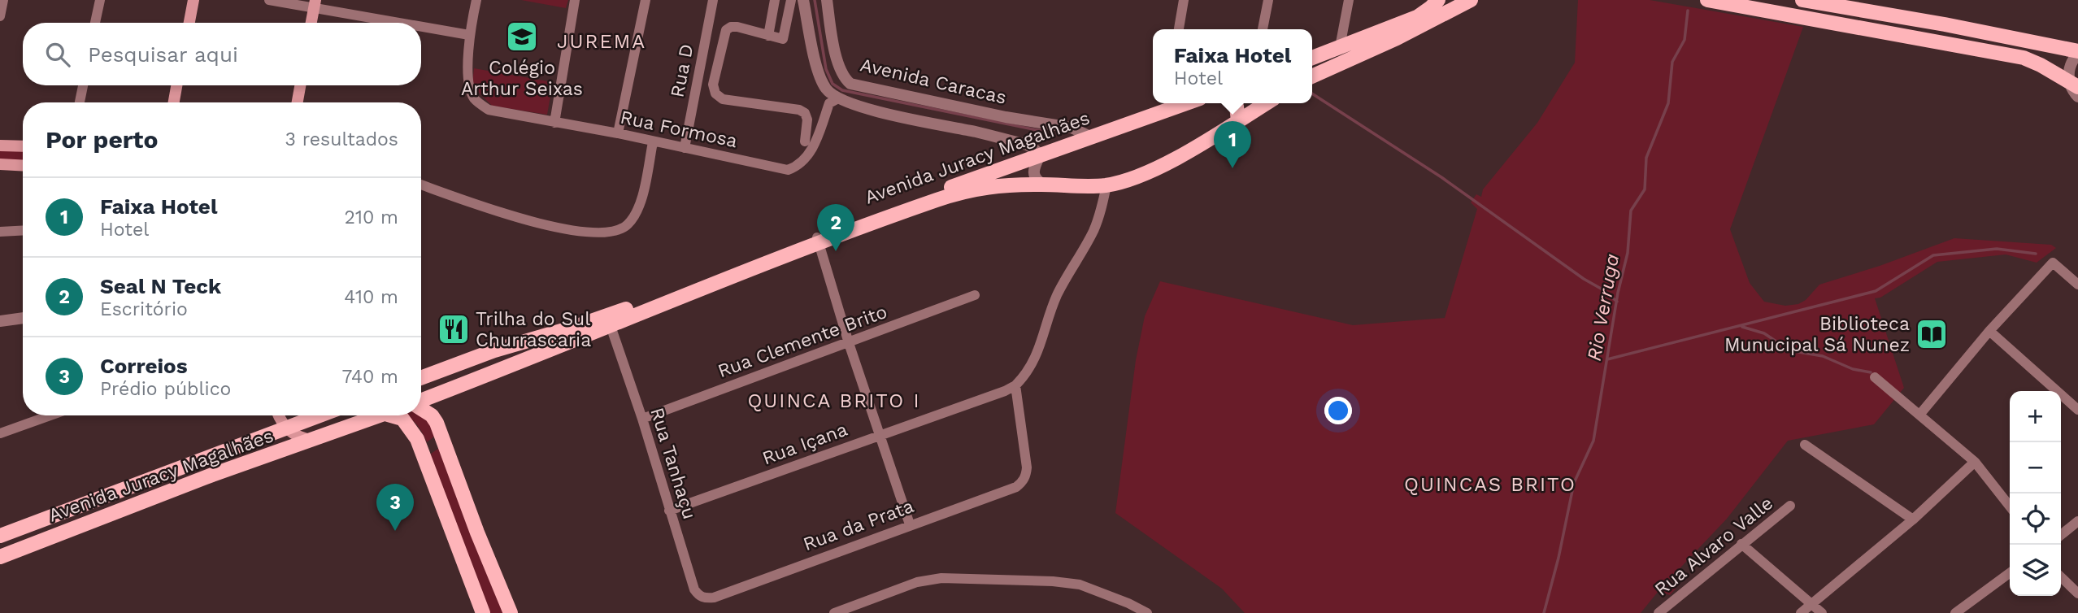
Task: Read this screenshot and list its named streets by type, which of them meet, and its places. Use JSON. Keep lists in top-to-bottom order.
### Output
{
  "streets": {
    "main road": ["Avenida Juracy Magalhães"],
    "street": [
      "Rua D",
      "Avenida Caracas",
      "Rua Formosa",
      "Rua Clemente Brito",
      "Rua Içana",
      "Rua Tanhaçu",
      "Rua da Prata",
      "Rua Alvaro Valle"
    ]
  },
  "crossings": [
    ["Rua D", "Rua Formosa"],
    ["Avenida Caracas", "Rua Formosa"],
    ["Avenida Caracas", "Avenida Juracy Magalhães"],
    ["Avenida Juracy Magalhães", "Rua Tanhaçu"],
    ["Rua Clemente Brito", "Rua Tanhaçu"],
    ["Rua Içana", "Rua Tanhaçu"],
    ["Rua Içana", "Rua da Prata"],
    ["Rua Tanhaçu", "Rua da Prata"]
  ],
  "districts": ["JUREMA", "QUINCA BRITO I", "QUINCAS BRITO"],
  "water": ["Rio Verruga"],
  "places": {
    "school or university": ["Colégio Arthur Seixas"],
    "restaurant": ["Trilha do Sul Churrascaria"],
    "library": ["Biblioteca Munucipal Sá Nunez"]
  },
  "page": {
    "search": "Pesquisar aqui",
    "popup": ["Faixa Hotel", "Hotel"],
    "heading": ["Por perto", "3 resultados"],
    "pins": ["1", "2", "3"],
    "list": [
      {
        "mark": "1",
        "name": "Faixa Hotel",
        "note": "Hotel",
        "value": "210 m"
      },
      {
        "mark": "2",
        "name": "Seal N Teck",
        "note": "Escritório",
        "value": "410 m"
      },
      {
        "mark": "3",
        "name": "Correios",
        "note": "Prédio público",
        "value": "740 m"
      }
    ],
    "map_buttons": ["+", "−"]
  }
}
